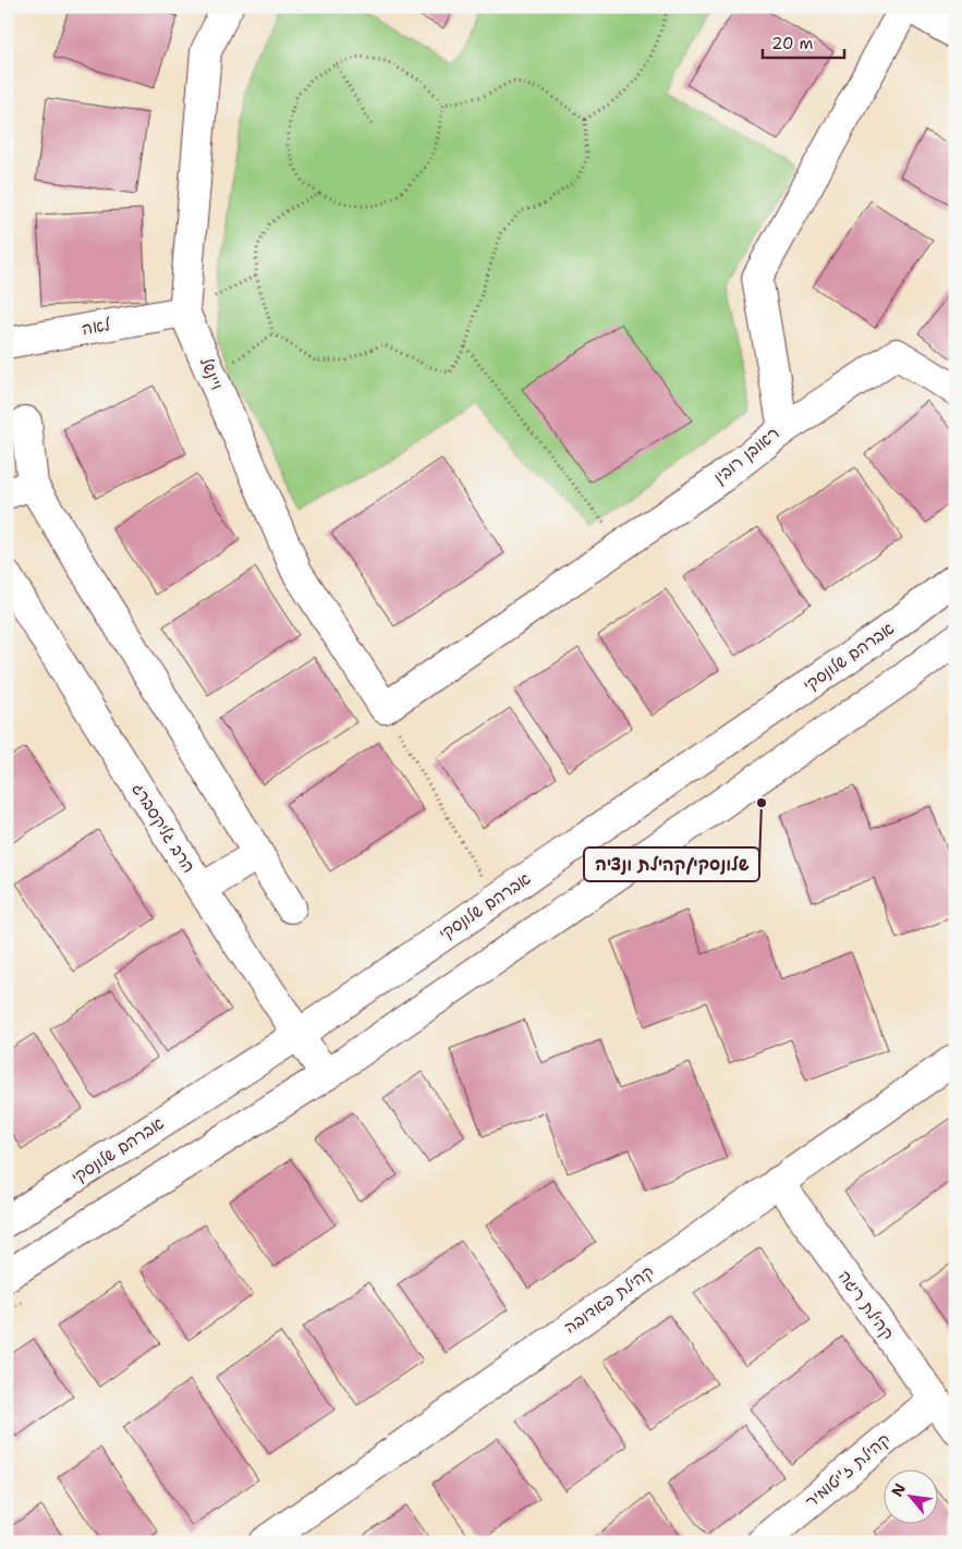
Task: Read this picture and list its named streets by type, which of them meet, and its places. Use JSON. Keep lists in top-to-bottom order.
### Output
{
  "streets": {
    "street": [
      "לאה",
      "ויינשל",
      "ראובן רובין",
      "אברהם שלונסקי",
      "הרב גליקסברג",
      "קהילת פאדובה",
      "קהילת ריגה",
      "קהילת ז'יטומיר"
    ]
  },
  "crossings": [
    ["לאה", "ויינשל"],
    ["ויינשל", "ראובן רובין"],
    ["אברהם שלונסקי", "הרב גליקסברג"],
    ["קהילת פאדובה", "קהילת ריגה"],
    ["קהילת ריגה", "קהילת ז'יטומיר"]
  ],
  "places": ["שלונסקי/קהילת ונציה"],
  "scale_bar": "20 m",
  "north": "top left"
}
